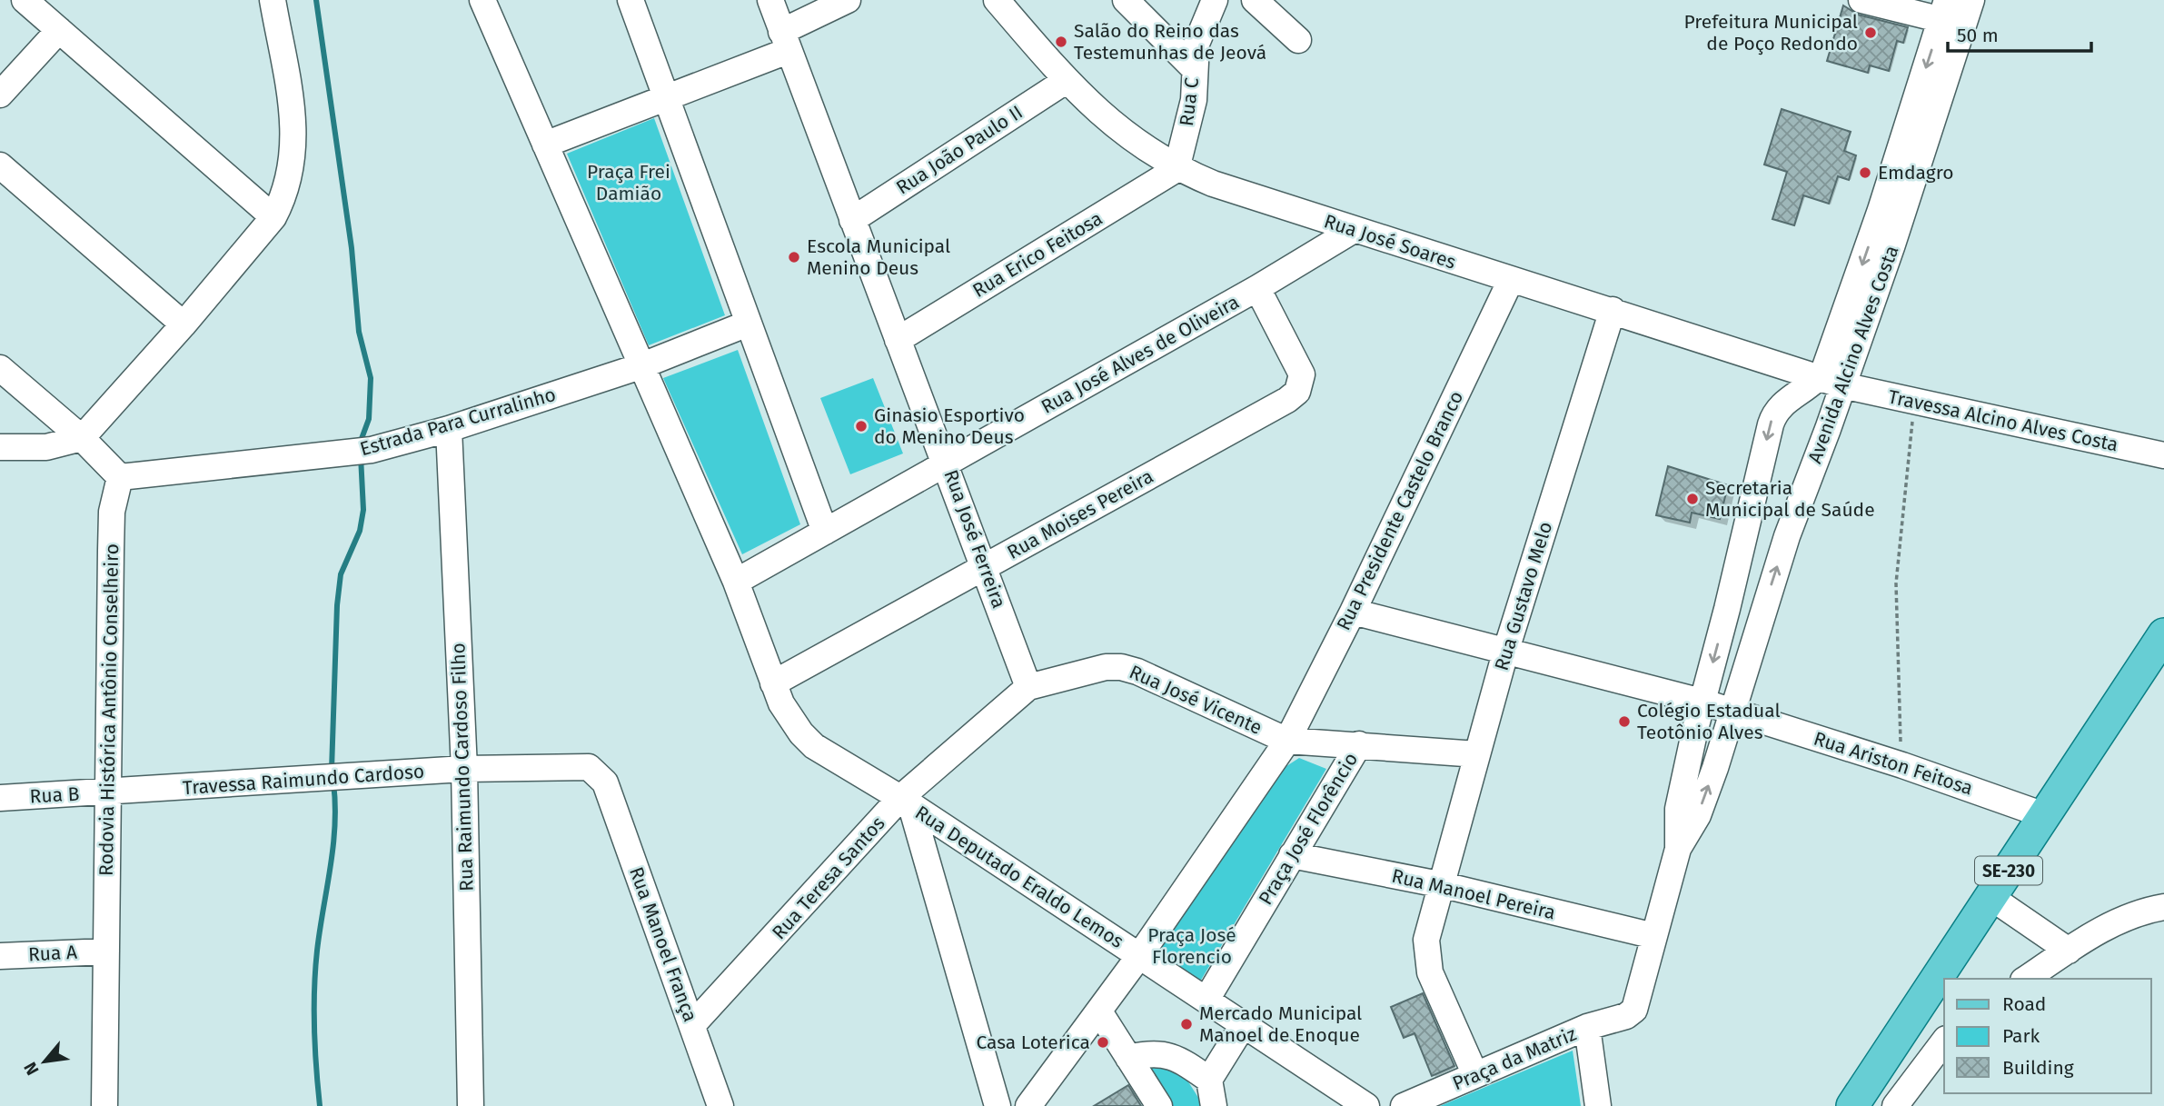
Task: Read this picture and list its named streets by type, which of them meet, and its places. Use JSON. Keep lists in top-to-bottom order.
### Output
{
  "streets": {
    "main road": ["SE-230"],
    "street": [
      "Rua C",
      "Rua João Paulo II",
      "Rua José Soares",
      "Rua Erico Feitosa",
      "Rua José Alves de Oliveira",
      "Avenida Alcino Alves Costa",
      "Travessa Alcino Alves Costa",
      "Estrada Para Curralinho",
      "Rua Presidente Castelo Branco",
      "Rua Moises Pereira",
      "Rua José Ferreira",
      "Rua Gustavo Melo",
      "Rua José Vicente",
      "Rodovia Histórica Antônio Conselheiro",
      "Rua Ariston Feitosa",
      "Rua Raimundo Cardoso Filho",
      "Travessa Raimundo Cardoso",
      "Rua B",
      "Praça José Florêncio",
      "Rua Deputado Eraldo Lemos",
      "Rua Teresa Santos",
      "Rua Manoel Pereira",
      "Rua Manoel França",
      "Rua A",
      "Praça da Matriz"
    ]
  },
  "crossings": [
    ["Rua C", "Rua José Soares"],
    ["Rua C", "Rua Erico Feitosa"],
    ["Rua João Paulo II", "Rua José Soares"],
    ["Rua João Paulo II", "Rua José Ferreira"],
    ["Rua José Soares", "Rua Erico Feitosa"],
    ["Rua José Soares", "Rua José Alves de Oliveira"],
    ["Rua José Soares", "Avenida Alcino Alves Costa"],
    ["Rua José Soares", "Travessa Alcino Alves Costa"],
    ["Rua José Soares", "Rua Presidente Castelo Branco"],
    ["Rua José Soares", "Rua Gustavo Melo"],
    ["Rua Erico Feitosa", "Rua José Ferreira"],
    ["Rua José Alves de Oliveira", "Rua Moises Pereira"],
    ["Rua José Alves de Oliveira", "Rua José Ferreira"],
    ["Avenida Alcino Alves Costa", "Travessa Alcino Alves Costa"],
    ["Avenida Alcino Alves Costa", "Rua Ariston Feitosa"],
    ["Avenida Alcino Alves Costa", "Rua Manoel Pereira"],
    ["Avenida Alcino Alves Costa", "Praça da Matriz"],
    ["Estrada Para Curralinho", "Rodovia Histórica Antônio Conselheiro"],
    ["Estrada Para Curralinho", "Rua Raimundo Cardoso Filho"],
    ["Rua Presidente Castelo Branco", "Rua José Vicente"],
    ["Rua Presidente Castelo Branco", "Rua Ariston Feitosa"],
    ["Rua Presidente Castelo Branco", "Praça José Florêncio"],
    ["Rua Moises Pereira", "Rua José Ferreira"],
    ["Rua Moises Pereira", "Rua Deputado Eraldo Lemos"],
    ["Rua José Ferreira", "Rua José Vicente"],
    ["Rua José Ferreira", "Rua Teresa Santos"],
    ["Rua Gustavo Melo", "Rua Ariston Feitosa"],
    ["Rua Gustavo Melo", "Rua Manoel Pereira"],
    ["Rua Gustavo Melo", "Praça da Matriz"],
    ["Rua José Vicente", "Praça José Florêncio"],
    ["Rua José Vicente", "Rua Teresa Santos"],
    ["Rodovia Histórica Antônio Conselheiro", "Travessa Raimundo Cardoso"],
    ["Rodovia Histórica Antônio Conselheiro", "Rua B"],
    ["Rodovia Histórica Antônio Conselheiro", "Rua A"],
    ["Rua Ariston Feitosa", "SE-230"],
    ["Rua Raimundo Cardoso Filho", "Travessa Raimundo Cardoso"],
    ["Travessa Raimundo Cardoso", "Rua B"],
    ["Travessa Raimundo Cardoso", "Rua Manoel França"],
    ["Praça José Florêncio", "Rua Manoel Pereira"],
    ["Rua Deputado Eraldo Lemos", "Rua Teresa Santos"],
    ["Rua Teresa Santos", "Rua Manoel França"]
  ],
  "parks": ["Praça Frei Damião", "Praça José Florencio"],
  "places": [
    "Prefeitura Municipal de Poço Redondo",
    "Salão do Reino das Testemunhas de Jeová",
    "Emdagro",
    "Escola Municipal Menino Deus",
    "Ginasio Esportivo do Menino Deus",
    "Secretaria Municipal de Saúde",
    "Colégio Estadual Teotônio Alves",
    "Mercado Municipal Manoel de Enoque",
    "Casa Loterica"
  ],
  "legend": ["Road", "Park", "Building"],
  "scale_bar": "50 m",
  "north": "bottom left"
}
